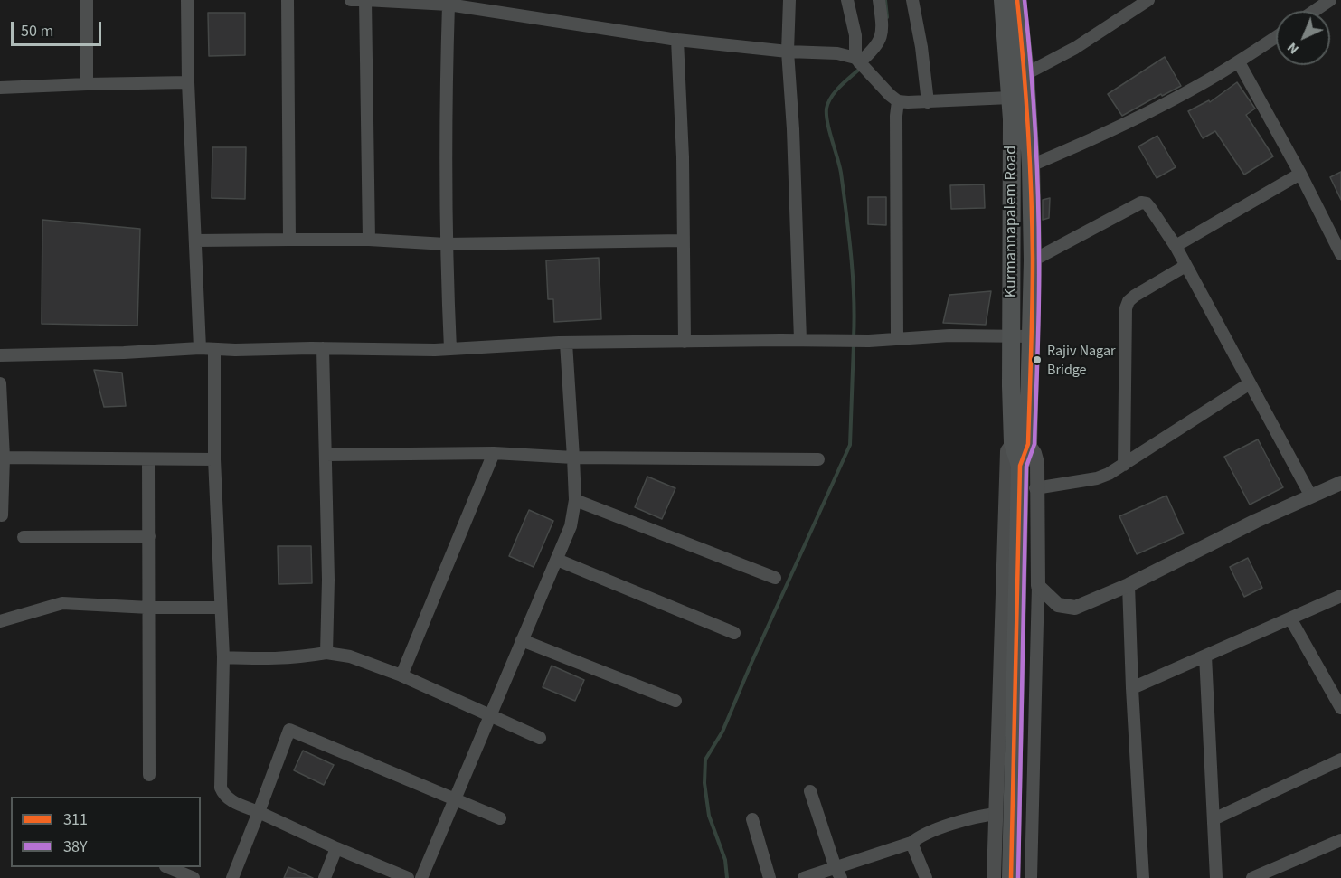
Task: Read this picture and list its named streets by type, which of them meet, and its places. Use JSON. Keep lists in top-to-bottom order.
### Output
{
  "streets": {
    "main road": ["Kurmannapalem Road"]
  },
  "places": ["Rajiv Nagar Bridge"],
  "lines": ["transit line 311", "transit line 38Y"],
  "legend": ["311", "38Y"],
  "scale_bar": "50 m",
  "north": "bottom left"
}
